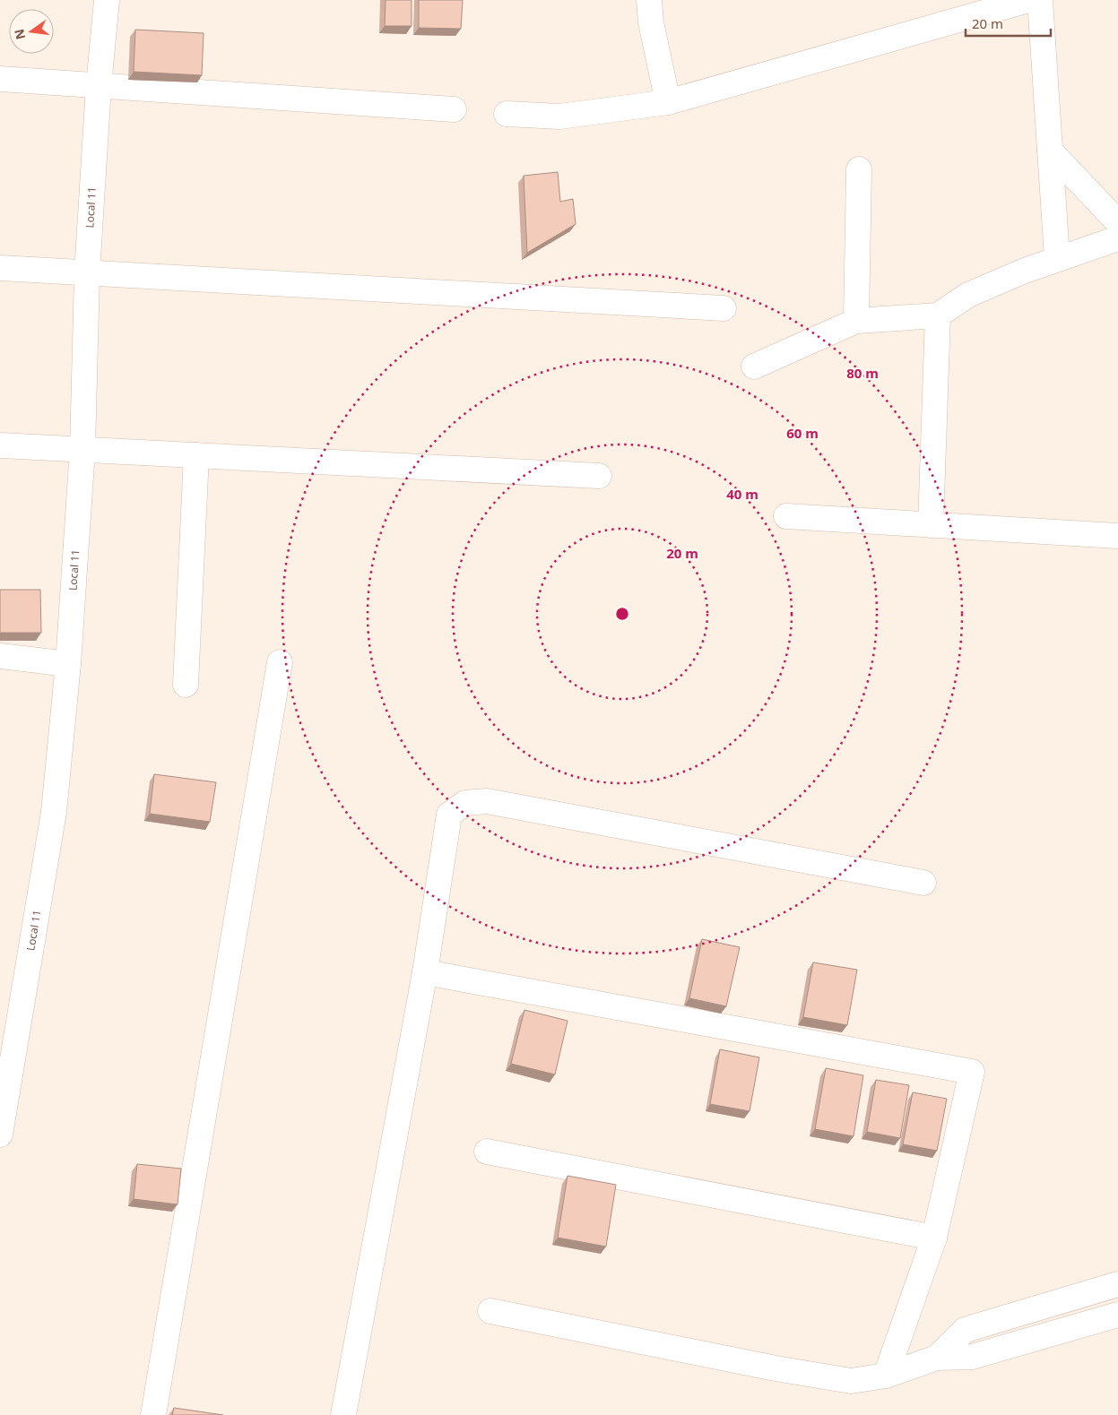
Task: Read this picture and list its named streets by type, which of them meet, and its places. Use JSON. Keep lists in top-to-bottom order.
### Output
{
  "streets": {
    "street": ["Local 11"]
  },
  "scale_bar": "20 m",
  "north": "left",
  "rings": [
    "80 m",
    "60 m",
    "40 m",
    "20 m"
  ]
}
